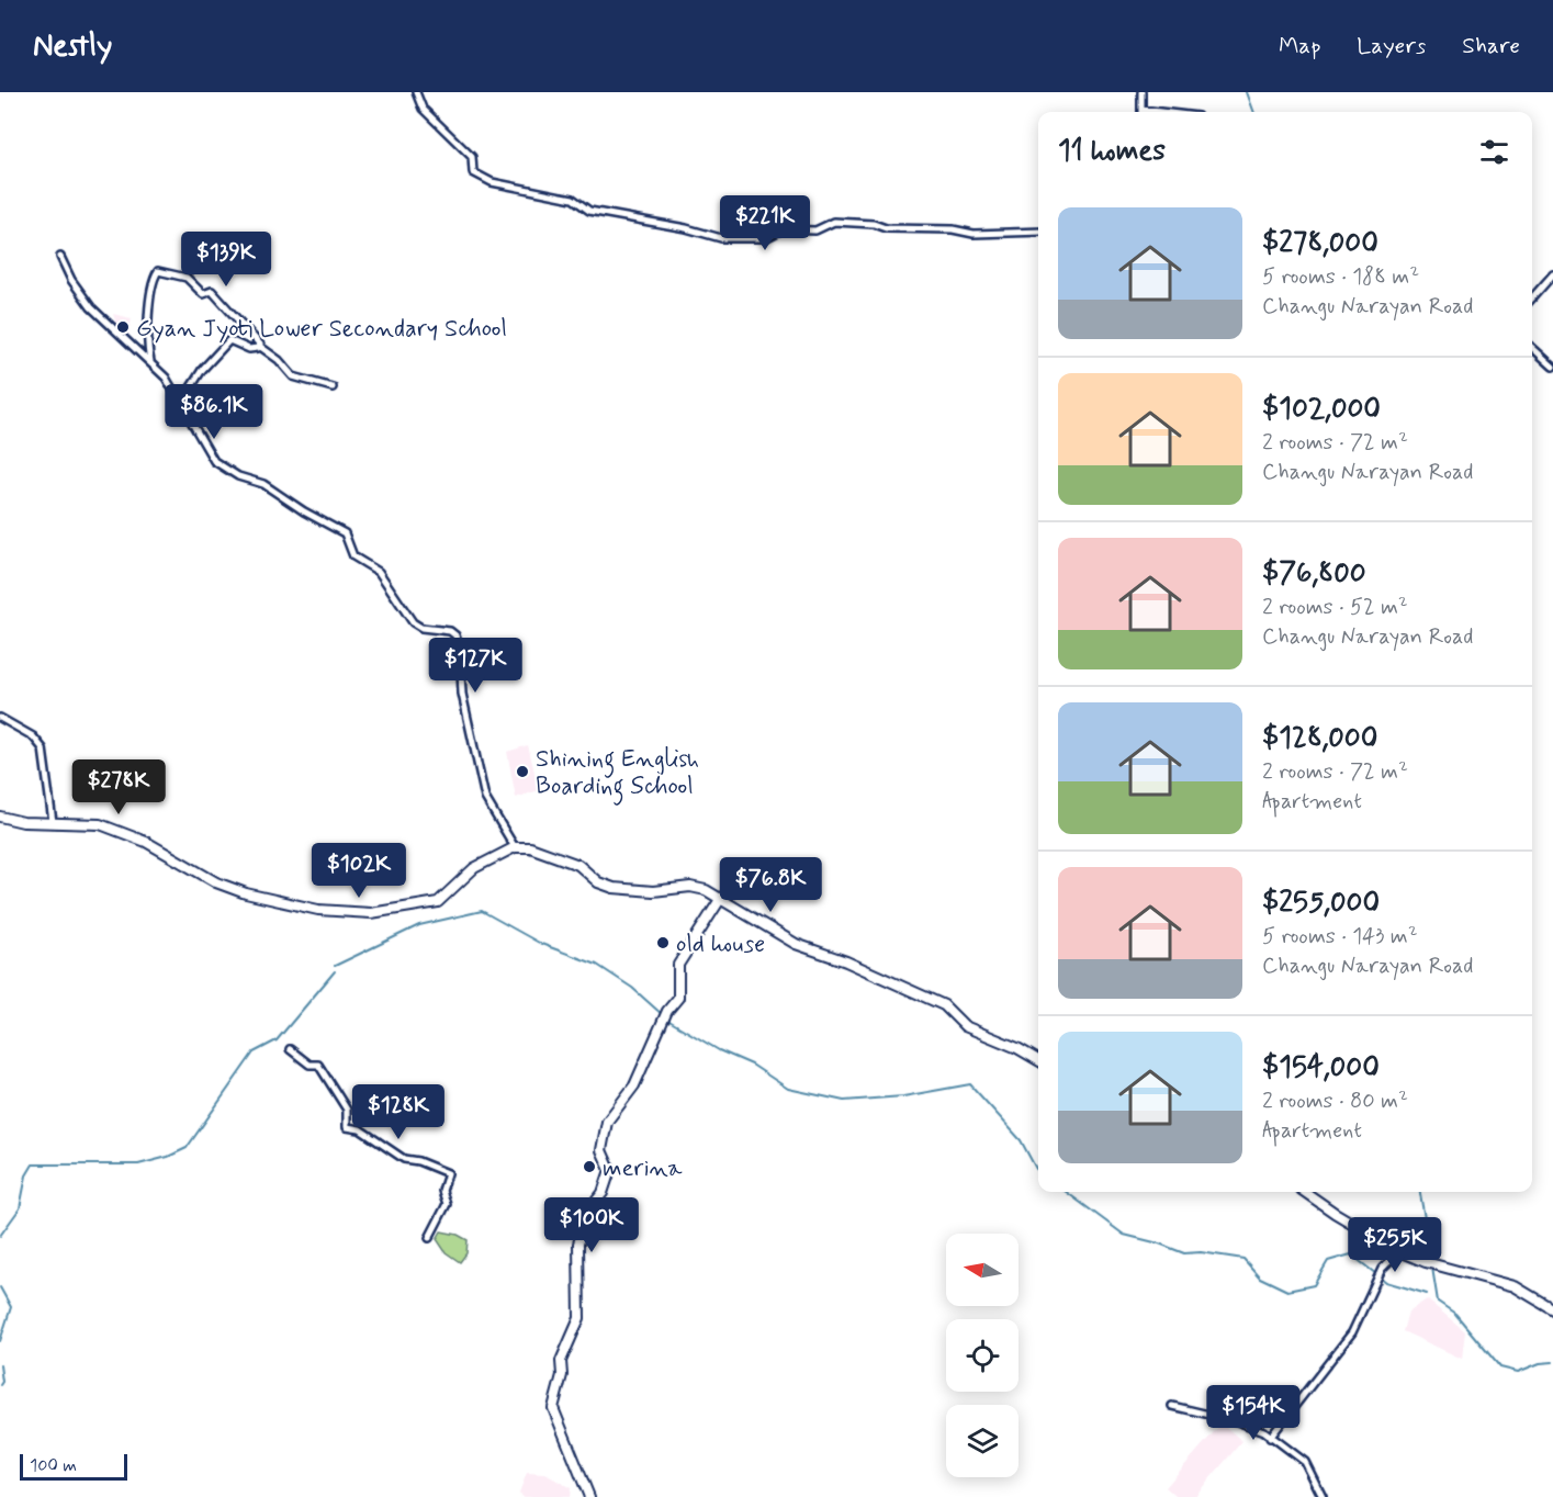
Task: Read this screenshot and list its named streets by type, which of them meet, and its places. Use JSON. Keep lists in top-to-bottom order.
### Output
{
  "places": [
    "Gyan Jyoti Lower Secondary School",
    "Shining English Boarding School",
    "old house",
    "merina"
  ],
  "scale_bar": "100 m",
  "north": "left",
  "page": {
    "header": "Nestly",
    "nav": ["Map", "Layers", "Share"],
    "heading": "11 homes",
    "list": [
      {
        "name": "$278,000",
        "note": "5 rooms · 188 m² · Changu Narayan Road"
      },
      {
        "name": "$102,000",
        "note": "2 rooms · 72 m² · Changu Narayan Road"
      },
      {
        "name": "$76,800",
        "note": "2 rooms · 52 m² · Changu Narayan Road"
      },
      {
        "name": "$128,000",
        "note": "2 rooms · 72 m² · Apartment"
      },
      {
        "name": "$255,000",
        "note": "5 rooms · 143 m² · Changu Narayan Road"
      },
      {
        "name": "$154,000",
        "note": "2 rooms · 80 m² · Apartment"
      }
    ],
    "price": [
      "$221K",
      "$139K",
      "$86.1K",
      "$127K",
      "$278K",
      "$102K",
      "$76.8K",
      "$128K",
      "$100K",
      "$255K",
      "$154K"
    ],
    "scale": "100 m"
  }
}
